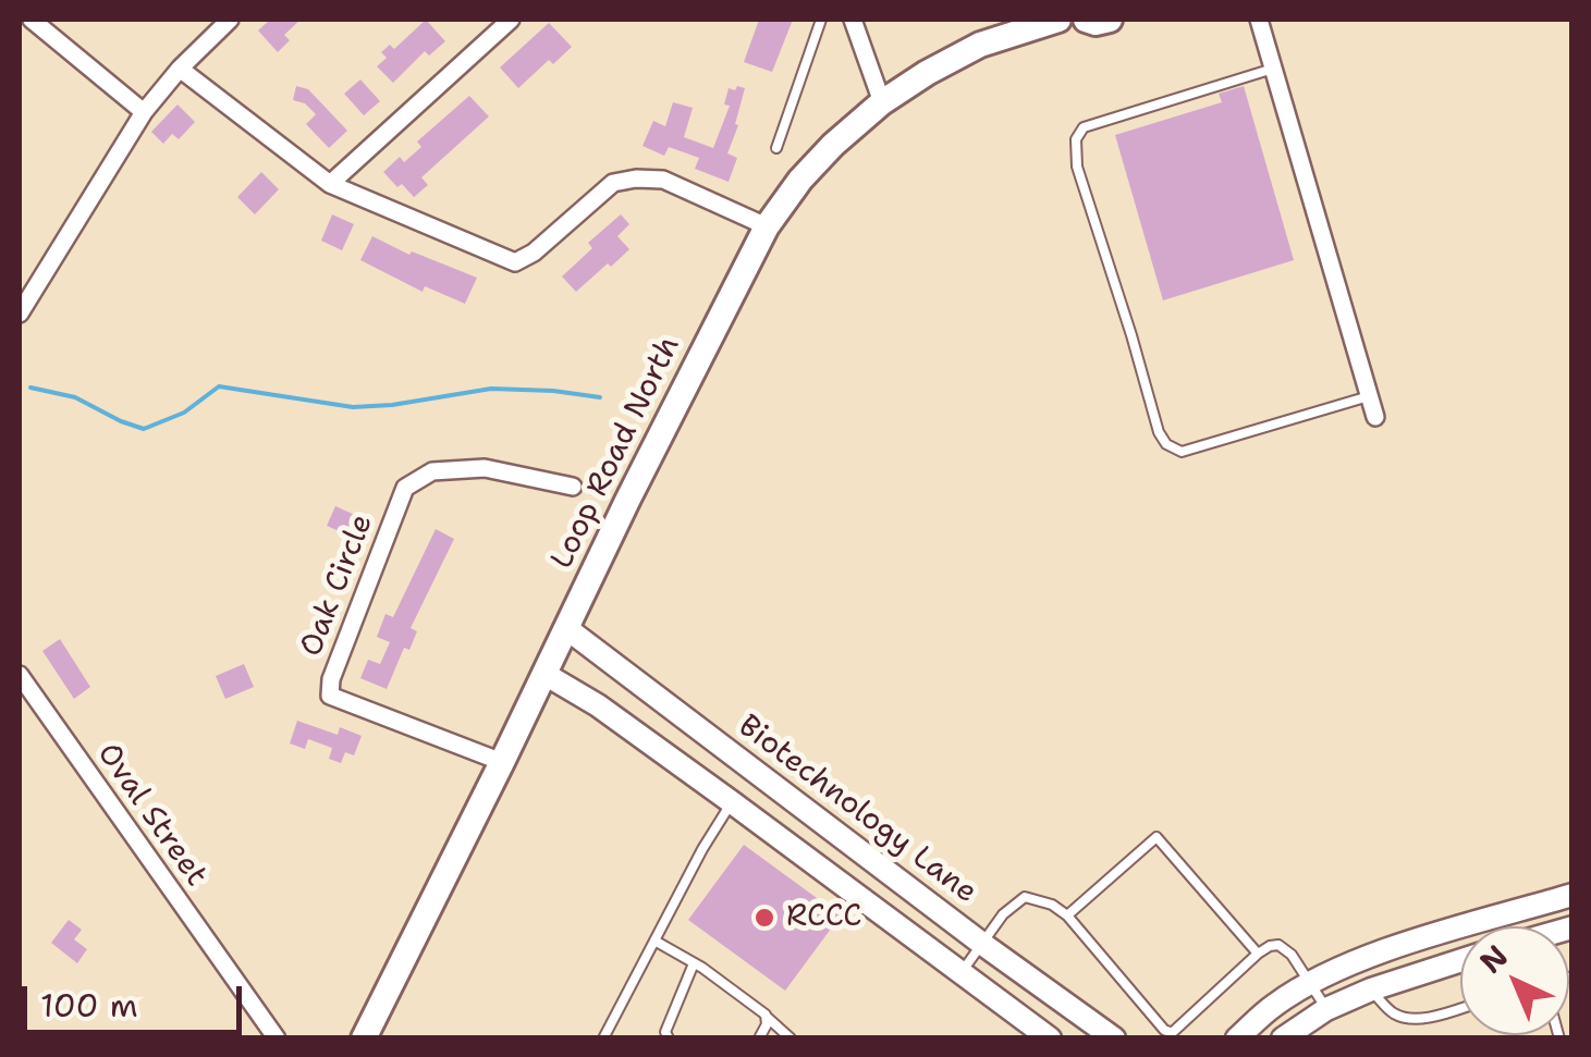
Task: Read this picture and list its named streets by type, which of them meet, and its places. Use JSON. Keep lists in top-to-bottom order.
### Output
{
  "streets": {
    "main road": ["Loop Road North"],
    "street": ["Oak Circle", "Biotechnology Lane", "Oval Street"]
  },
  "crossings": [
    ["Loop Road North", "Oak Circle"],
    ["Loop Road North", "Biotechnology Lane"]
  ],
  "places": ["RCCC"],
  "scale_bar": "100 m",
  "north": "top left"
}
